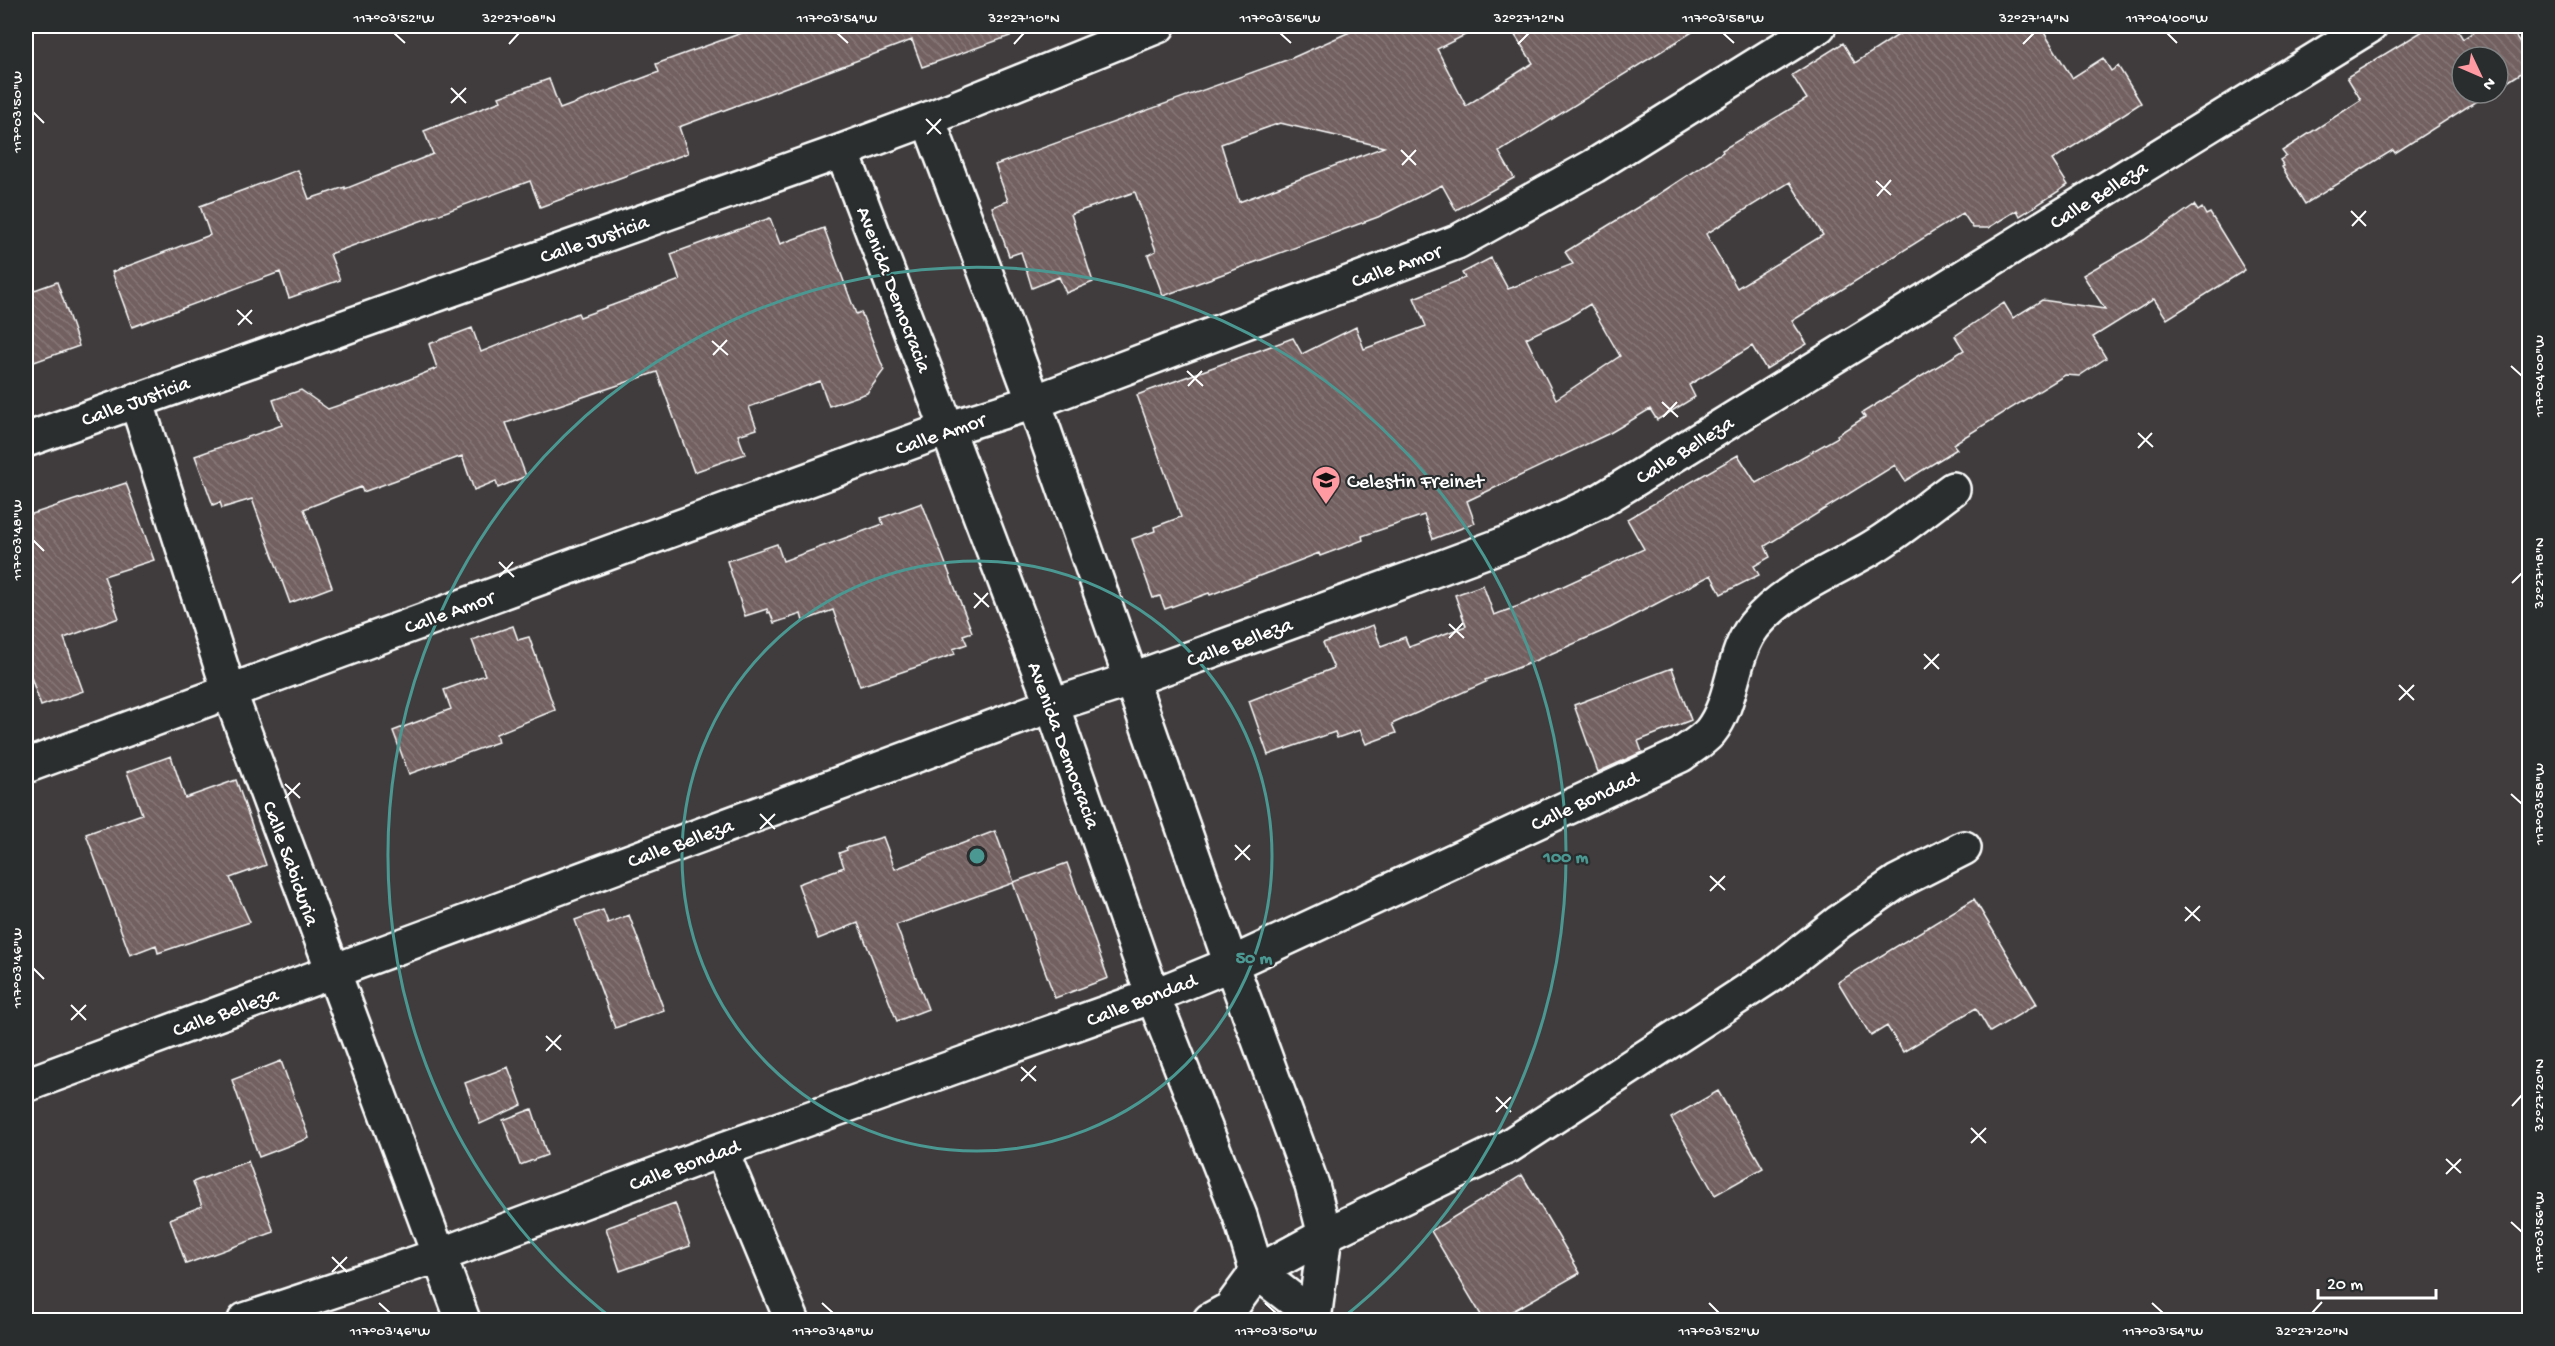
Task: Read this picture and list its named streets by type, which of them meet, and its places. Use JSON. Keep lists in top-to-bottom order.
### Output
{
  "streets": {
    "street": [
      "Calle Belleza",
      "Calle Justicia",
      "Calle Amor",
      "Avenida Democracia",
      "Calle Bondad",
      "Calle Sabiduria"
    ]
  },
  "crossings": [
    ["Calle Belleza", "Avenida Democracia"],
    ["Calle Belleza", "Calle Sabiduria"],
    ["Calle Justicia", "Avenida Democracia"],
    ["Calle Justicia", "Calle Sabiduria"],
    ["Calle Amor", "Avenida Democracia"],
    ["Calle Amor", "Calle Sabiduria"],
    ["Avenida Democracia", "Calle Bondad"],
    ["Calle Bondad", "Calle Sabiduria"]
  ],
  "places": {
    "school or university": ["Celestin Freinet"]
  },
  "scale_bar": "20 m",
  "north": "bottom right",
  "coordinates": [
    "117°03'52\"W",
    "32°27'08\"N",
    "117°03'54\"W",
    "32°27'10\"N",
    "117°03'56\"W",
    "32°27'12\"N",
    "117°03'58\"W",
    "32°27'14\"N",
    "117°04'00\"W",
    "117°03'50\"W",
    "117°03'48\"W",
    "32°27'18\"N",
    "117°03'46\"W",
    "32°27'20\"N"
  ],
  "rings": ["100 m", "50 m"]
}
